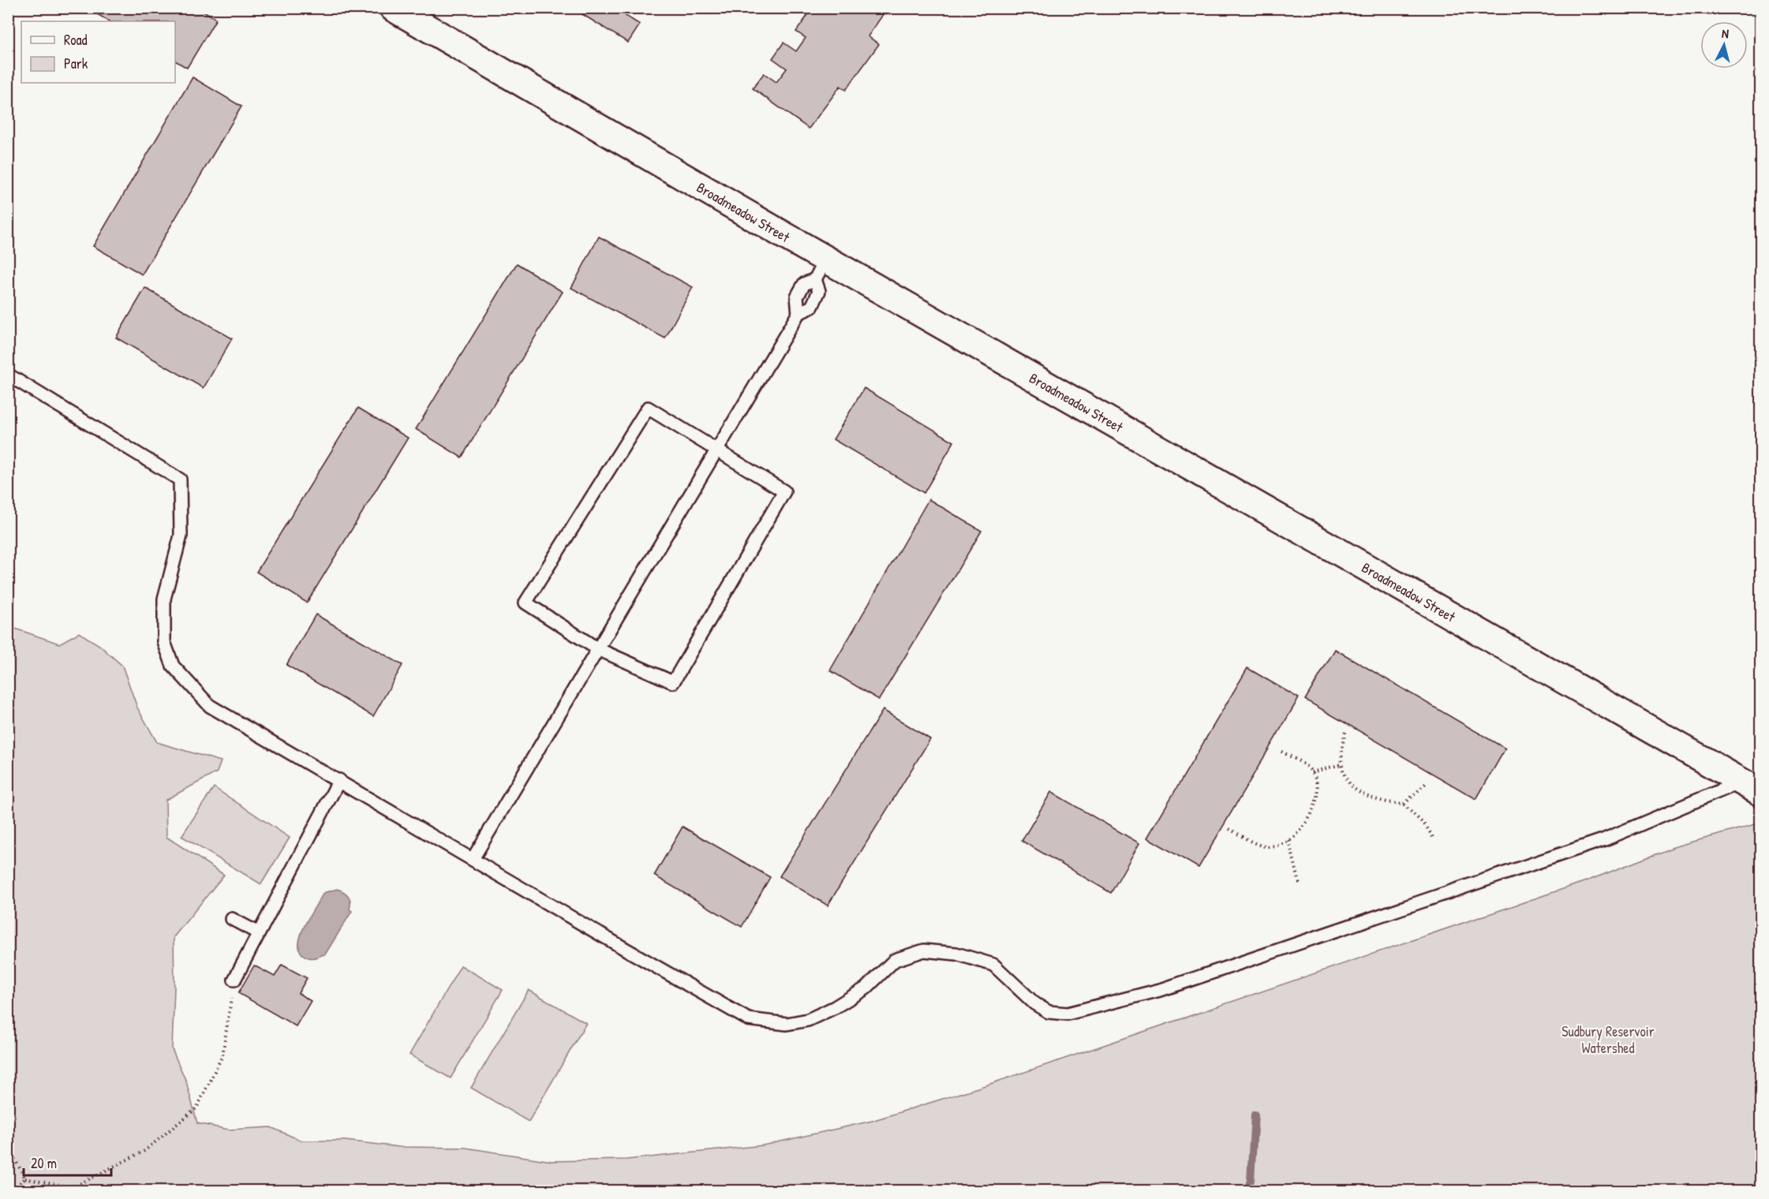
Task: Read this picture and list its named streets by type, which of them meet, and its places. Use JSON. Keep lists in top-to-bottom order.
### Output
{
  "streets": {
    "street": ["Broadmeadow Street"]
  },
  "parks": ["Sudbury Reservoir Watershed"],
  "legend": ["Road", "Park"],
  "scale_bar": "20 m",
  "north": "top"
}
